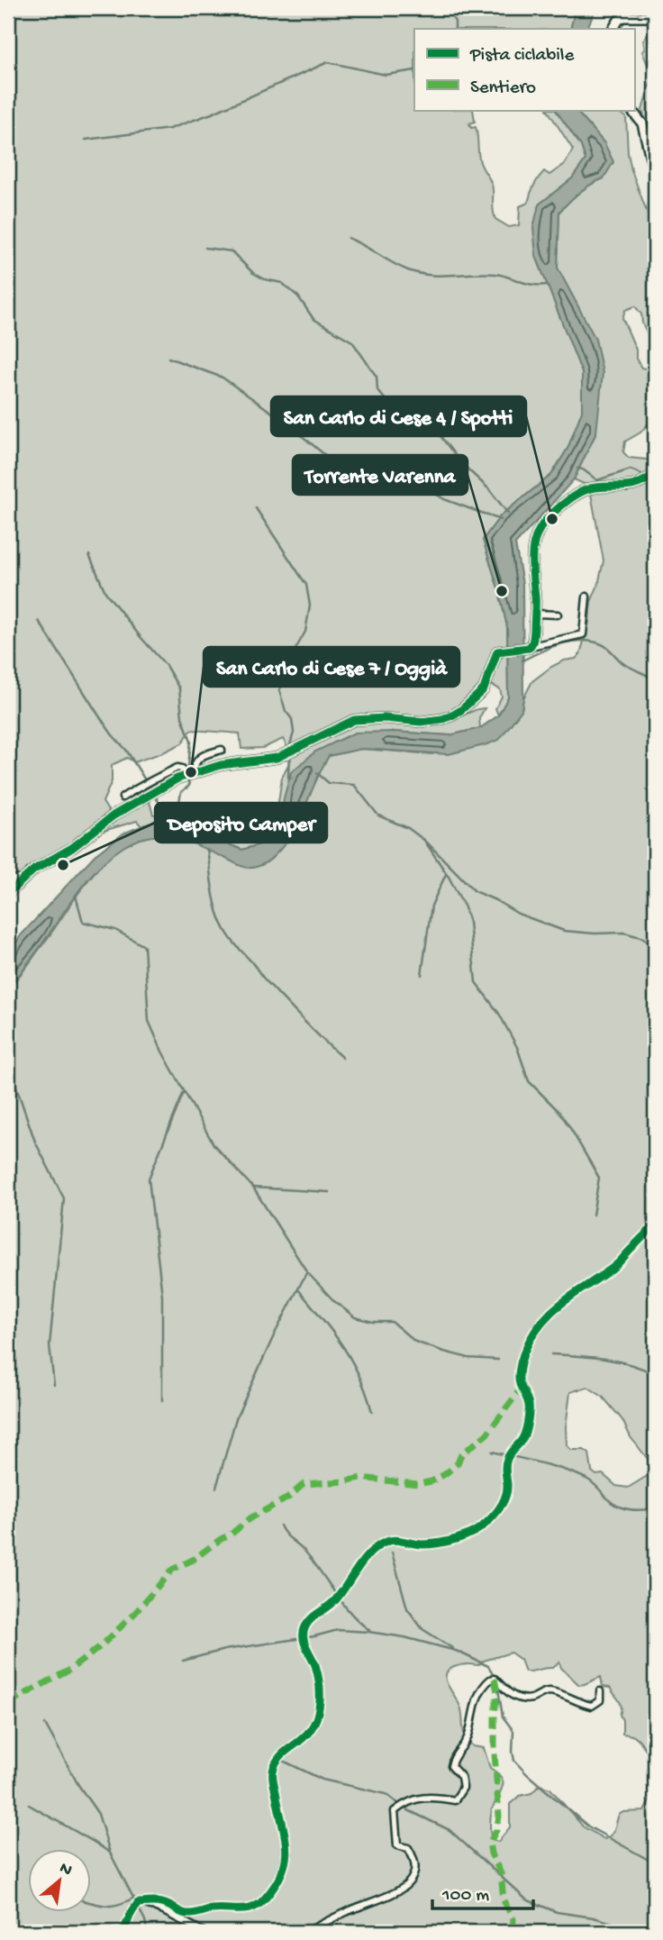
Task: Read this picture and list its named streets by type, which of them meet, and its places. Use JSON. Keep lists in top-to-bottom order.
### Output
{
  "places": [
    "San Carlo di Cese 4 / Spotti",
    "Torrente Varenna",
    "San Carlo di Cese 7 / Oggià",
    "Deposito Camper"
  ],
  "legend": ["Pista ciclabile", "Sentiero"],
  "scale_bar": "100 m",
  "north": "top right"
}
